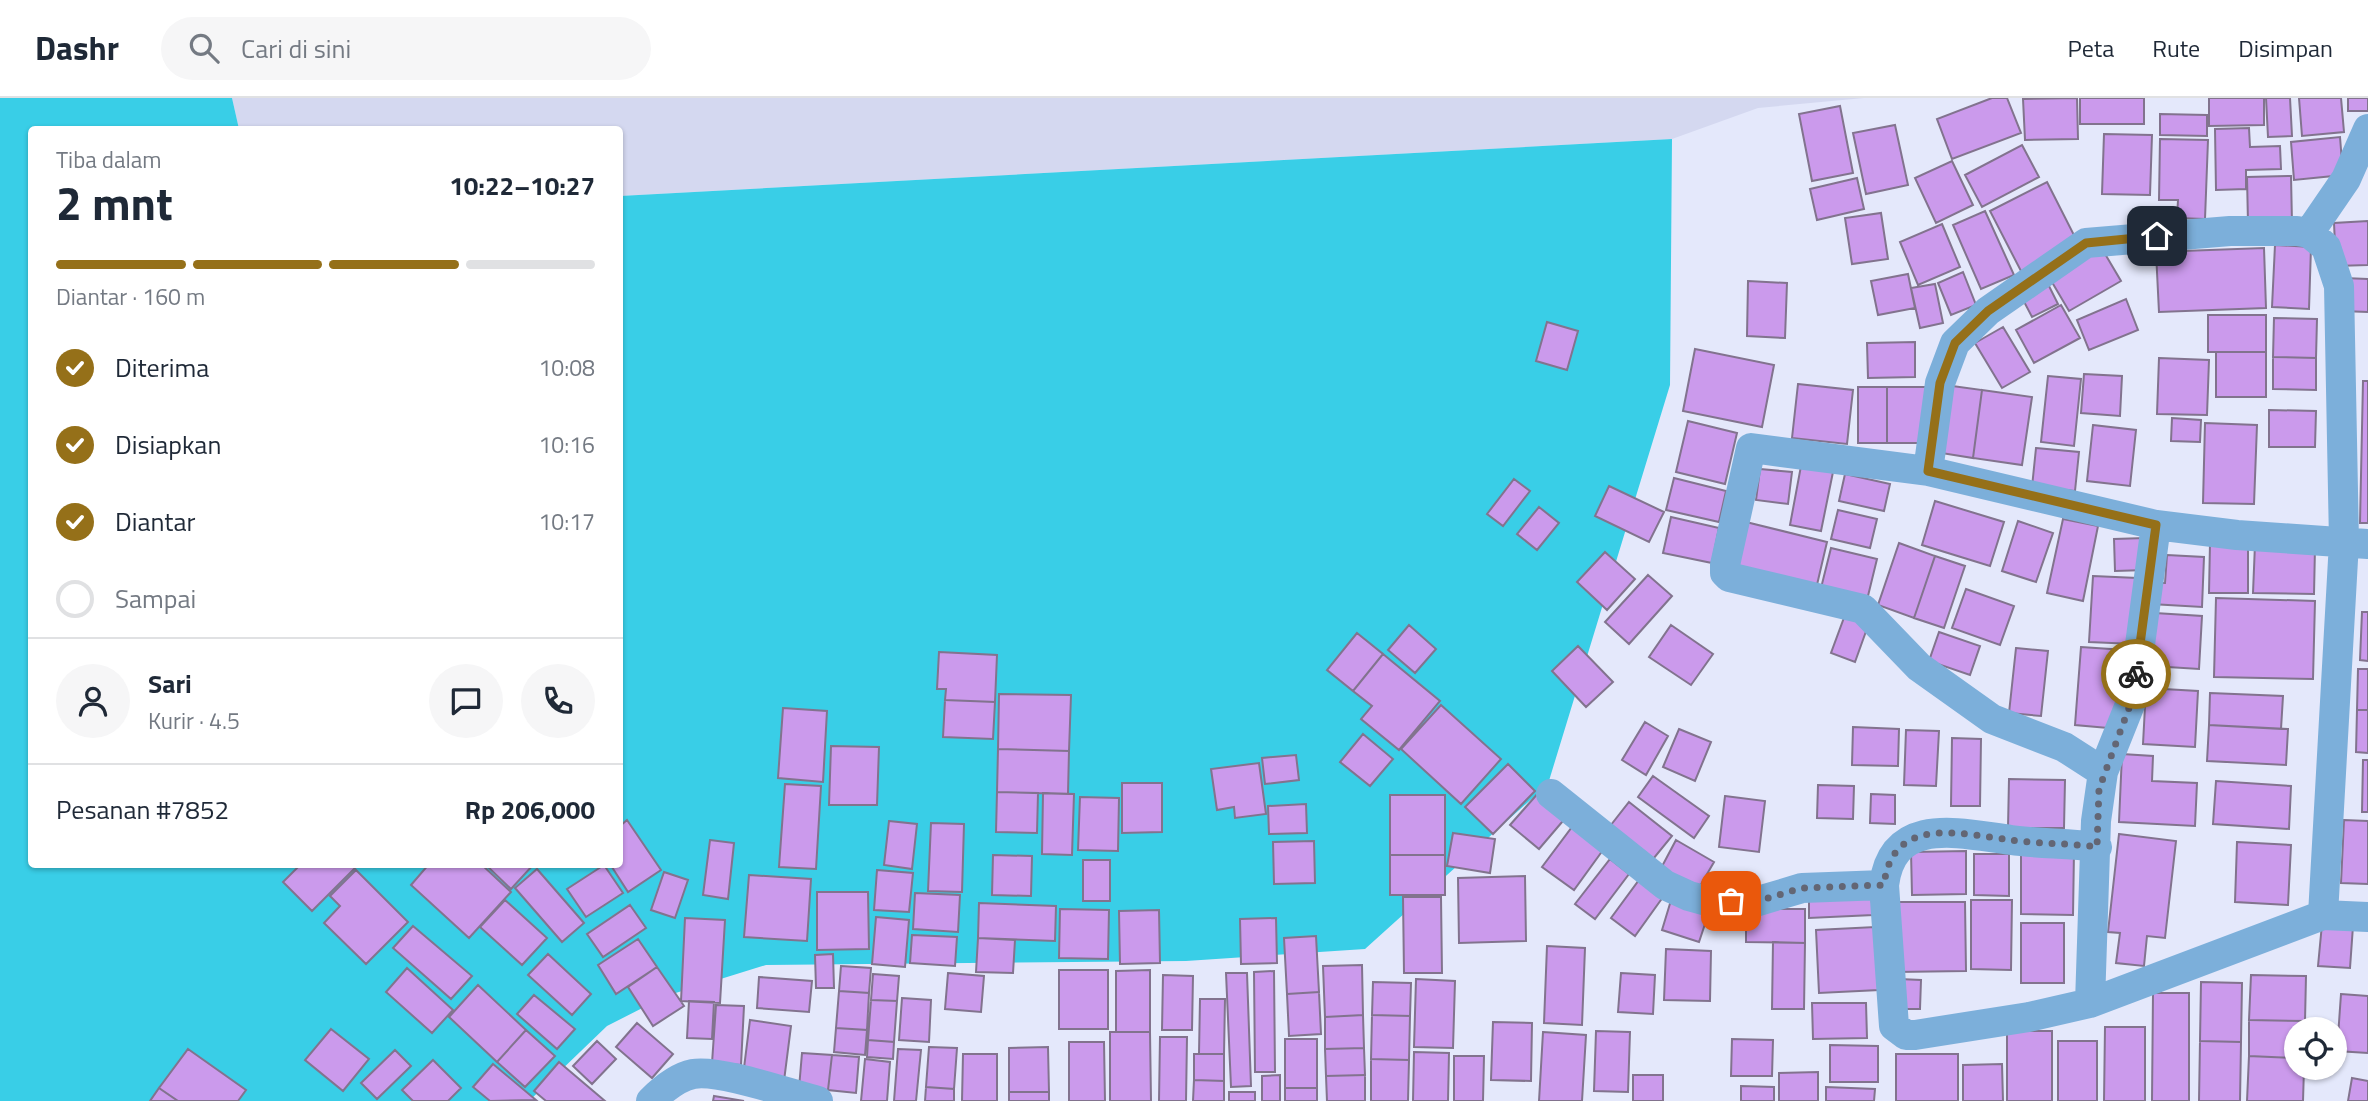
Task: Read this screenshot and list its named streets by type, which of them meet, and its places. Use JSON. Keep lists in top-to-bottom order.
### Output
{
  "page": {
    "header": "Dashr",
    "search": "Cari di sini",
    "nav": ["Peta", "Rute", "Disimpan"],
    "heading": ["2 mnt", "Tiba dalam", "10:22–10:27"],
    "panel": [
      "Sari",
      "Kurir · 4.5",
      "Pesanan #7852",
      "Rp 206,000"
    ],
    "bar": "Diantar · 160 m",
    "list": [
      ["Diterima", "10:08"],
      ["Disiapkan", "10:16"],
      ["Diantar", "10:17"],
      "Sampai"
    ]
  }
}
